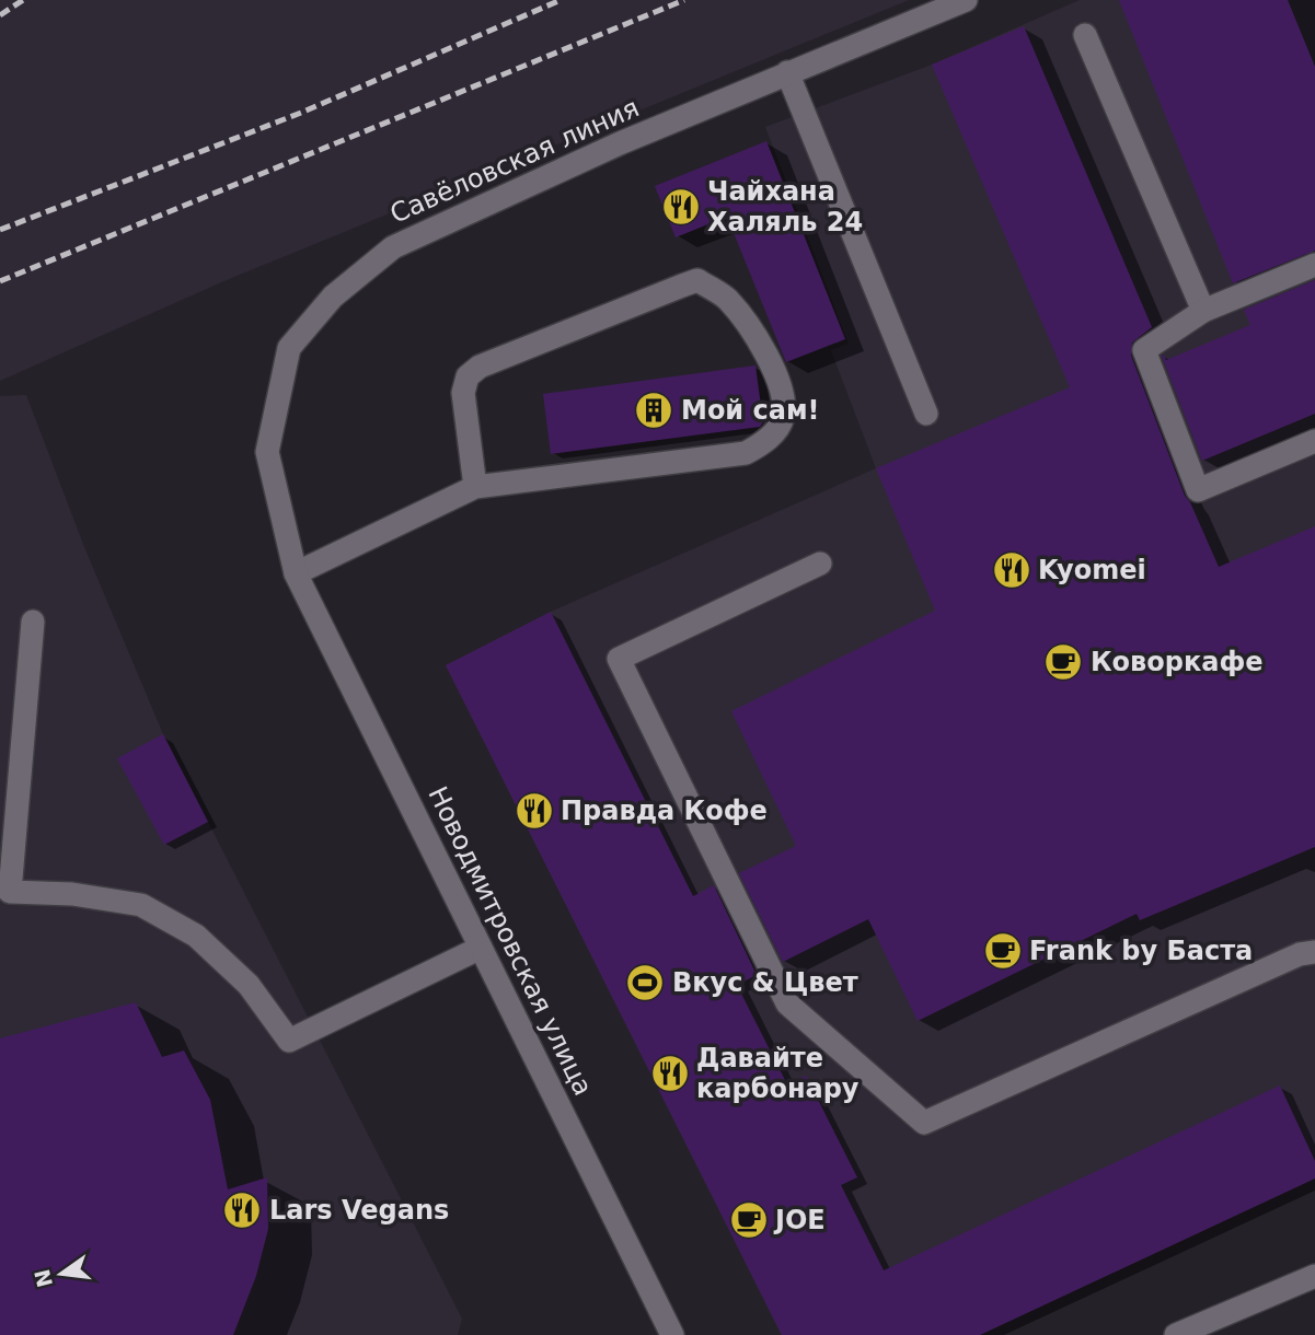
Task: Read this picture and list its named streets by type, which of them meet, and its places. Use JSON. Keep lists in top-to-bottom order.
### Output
{
  "streets": {
    "street": ["Савёловская линия", "Новодмитровская улица"]
  },
  "crossings": [
    ["Савёловская линия", "Новодмитровская улица"]
  ],
  "places": {
    "restaurant": [
      "Чайхана Халяль 24",
      "Kyomei",
      "Правда Кофе",
      "Давайте карбонару",
      "Lars Vegans"
    ],
    "building": ["Мой сам!"],
    "cafe": ["Коворкафе", "Frank by Баста", "JOE"],
    "sports": ["Вкус & Цвет"]
  },
  "north": "left"
}
